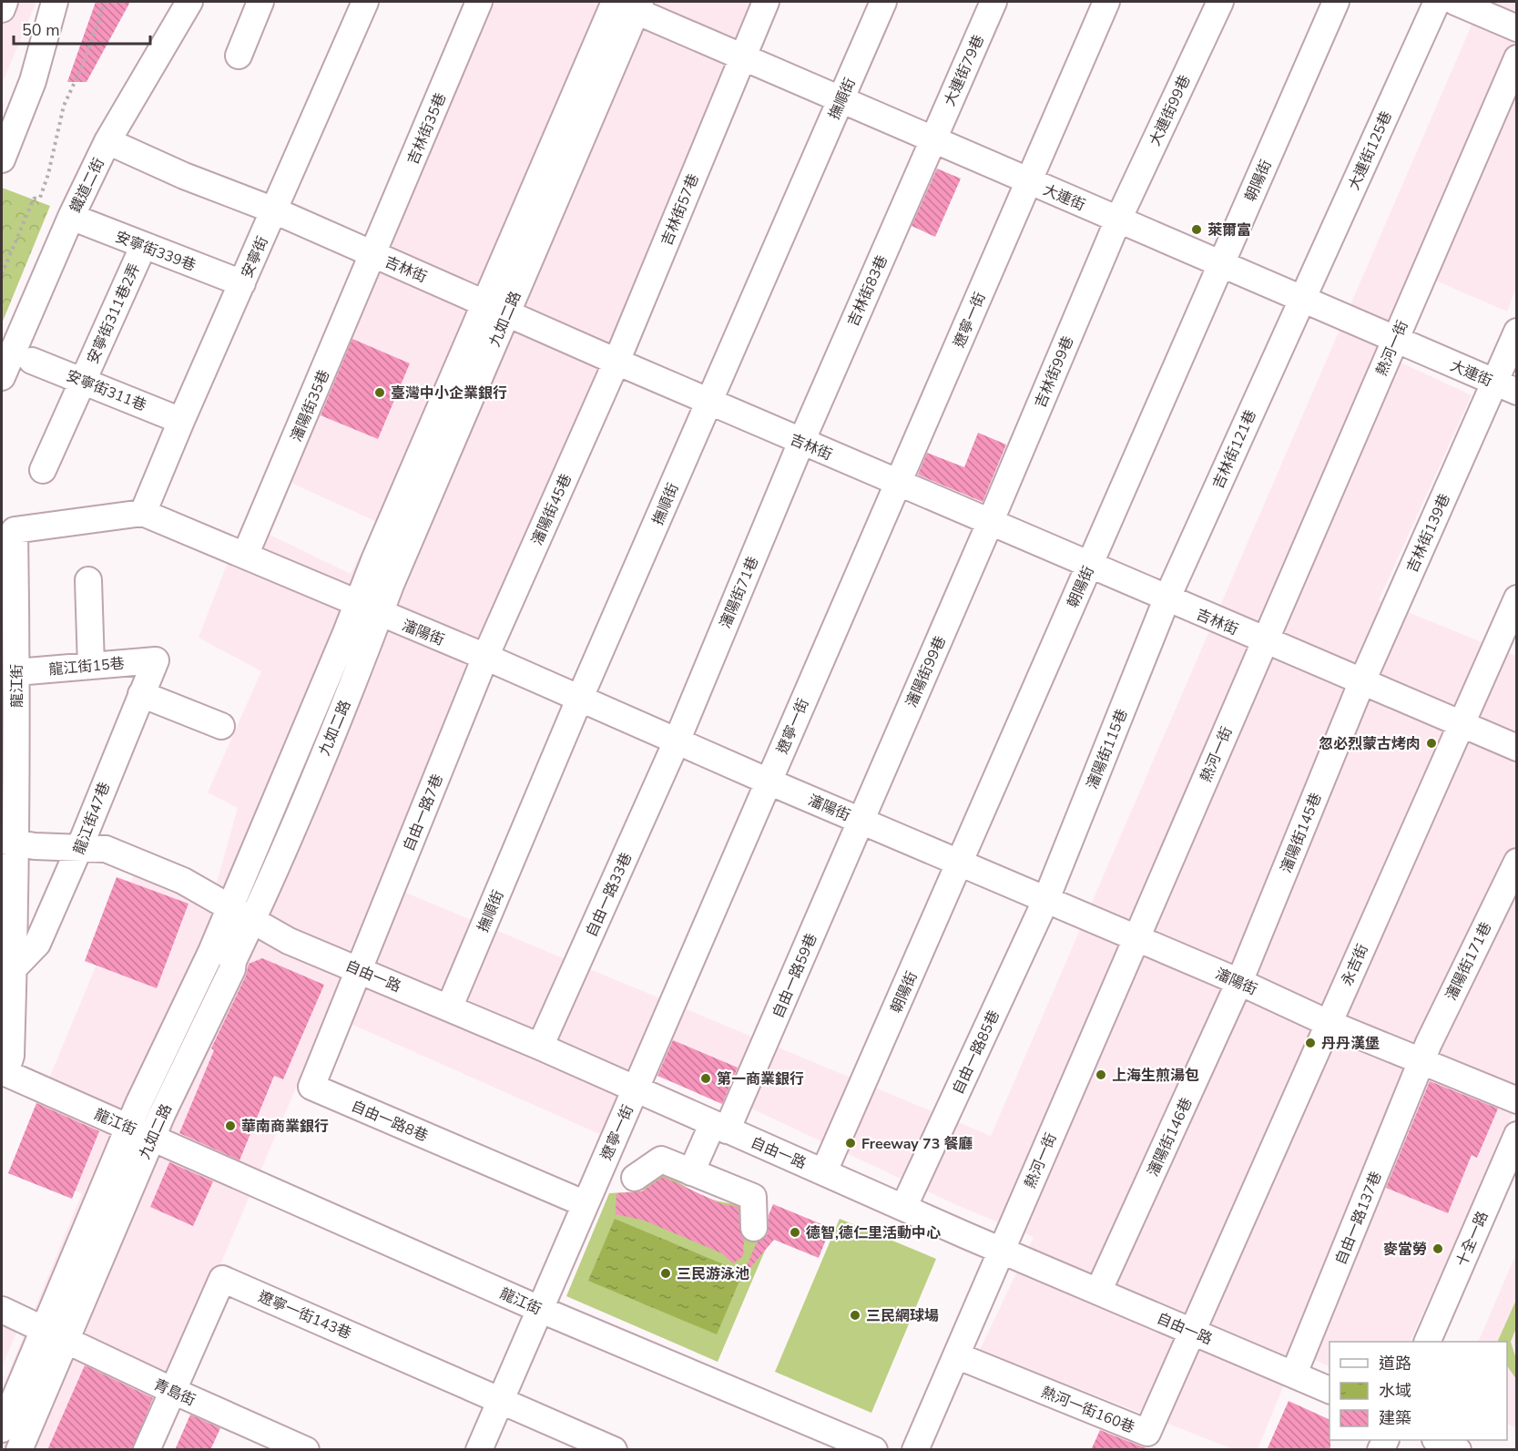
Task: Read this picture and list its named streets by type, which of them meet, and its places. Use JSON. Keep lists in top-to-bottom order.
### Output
{
  "streets": {
    "street": [
      "大連街79巷",
      "撫順街",
      "大連街99巷",
      "吉林街35巷",
      "大連街125巷",
      "朝陽街",
      "鐵道二街",
      "大連街",
      "吉林街57巷",
      "安寧街339巷",
      "安寧街",
      "吉林街",
      "吉林街83巷",
      "安寧街311巷2弄",
      "九如二路",
      "遼寧一街",
      "熱河一街",
      "吉林街99巷",
      "安寧街311巷",
      "瀋陽街35巷",
      "吉林街121巷",
      "瀋陽街45巷",
      "吉林街139巷",
      "瀋陽街71巷",
      "瀋陽街",
      "龍江街15巷",
      "瀋陽街99巷",
      "龍江街",
      "瀋陽街115巷",
      "自由一路7巷",
      "龍江街47巷",
      "瀋陽街145巷",
      "自由一路33巷",
      "瀋陽街171巷",
      "永吉街",
      "自由一路",
      "自由一路59巷",
      "自由一路85巷",
      "自由一路8巷",
      "瀋陽街146巷",
      "自由一路137巷",
      "十全一路",
      "遼寧一街143巷",
      "青島街",
      "熱河一街160巷"
    ]
  },
  "crossings": [
    ["大連街79巷", "大連街"],
    ["大連街79巷", "吉林街83巷"],
    ["撫順街", "大連街"],
    ["撫順街", "吉林街"],
    ["撫順街", "瀋陽街"],
    ["撫順街", "自由一路"],
    ["大連街99巷", "大連街"],
    ["大連街99巷", "吉林街99巷"],
    ["吉林街35巷", "吉林街"],
    ["吉林街35巷", "瀋陽街35巷"],
    ["大連街125巷", "大連街"],
    ["大連街125巷", "吉林街121巷"],
    ["朝陽街", "大連街"],
    ["朝陽街", "吉林街"],
    ["朝陽街", "瀋陽街"],
    ["朝陽街", "自由一路"],
    ["鐵道二街", "安寧街339巷"],
    ["鐵道二街", "吉林街"],
    ["大連街", "吉林街57巷"],
    ["大連街", "吉林街83巷"],
    ["大連街", "九如二路"],
    ["大連街", "遼寧一街"],
    ["大連街", "熱河一街"],
    ["大連街", "吉林街99巷"],
    ["大連街", "吉林街121巷"],
    ["大連街", "吉林街139巷"],
    ["吉林街57巷", "吉林街"],
    ["吉林街57巷", "瀋陽街45巷"],
    ["安寧街339巷", "安寧街"],
    ["安寧街339巷", "安寧街311巷2弄"],
    ["安寧街", "吉林街"],
    ["安寧街", "安寧街311巷"],
    ["安寧街", "瀋陽街"],
    ["安寧街", "龍江街"],
    ["吉林街", "吉林街83巷"],
    ["吉林街", "九如二路"],
    ["吉林街", "遼寧一街"],
    ["吉林街", "熱河一街"],
    ["吉林街", "吉林街99巷"],
    ["吉林街", "瀋陽街35巷"],
    ["吉林街", "吉林街121巷"],
    ["吉林街", "瀋陽街45巷"],
    ["吉林街", "吉林街139巷"],
    ["吉林街", "瀋陽街71巷"],
    ["吉林街", "瀋陽街99巷"],
    ["吉林街", "瀋陽街115巷"],
    ["吉林街", "瀋陽街145巷"],
    ["吉林街", "永吉街"],
    ["吉林街83巷", "瀋陽街71巷"],
    ["安寧街311巷2弄", "安寧街311巷"],
    ["九如二路", "瀋陽街"],
    ["九如二路", "龍江街"],
    ["九如二路", "自由一路"],
    ["九如二路", "青島街"],
    ["遼寧一街", "瀋陽街"],
    ["遼寧一街", "龍江街"],
    ["遼寧一街", "自由一路"],
    ["遼寧一街", "自由一路8巷"],
    ["遼寧一街", "遼寧一街143巷"],
    ["熱河一街", "瀋陽街"],
    ["熱河一街", "自由一路"],
    ["熱河一街", "熱河一街160巷"],
    ["吉林街99巷", "瀋陽街99巷"],
    ["瀋陽街35巷", "瀋陽街"],
    ["吉林街121巷", "瀋陽街115巷"],
    ["瀋陽街45巷", "瀋陽街"],
    ["瀋陽街45巷", "自由一路7巷"],
    ["吉林街139巷", "瀋陽街145巷"],
    ["瀋陽街71巷", "瀋陽街"],
    ["瀋陽街71巷", "自由一路33巷"],
    ["瀋陽街", "瀋陽街99巷"],
    ["瀋陽街", "龍江街"],
    ["瀋陽街", "瀋陽街115巷"],
    ["瀋陽街", "自由一路7巷"],
    ["瀋陽街", "瀋陽街145巷"],
    ["瀋陽街", "自由一路33巷"],
    ["瀋陽街", "瀋陽街171巷"],
    ["瀋陽街", "永吉街"],
    ["瀋陽街", "自由一路59巷"],
    ["瀋陽街", "自由一路85巷"],
    ["瀋陽街", "瀋陽街146巷"],
    ["瀋陽街", "自由一路137巷"],
    ["龍江街15巷", "龍江街"],
    ["龍江街15巷", "龍江街47巷"],
    ["瀋陽街99巷", "自由一路59巷"],
    ["龍江街", "龍江街47巷"],
    ["龍江街", "自由一路"],
    ["瀋陽街115巷", "自由一路85巷"],
    ["自由一路7巷", "自由一路"],
    ["自由一路7巷", "自由一路8巷"],
    ["龍江街47巷", "自由一路"],
    ["瀋陽街145巷", "瀋陽街146巷"],
    ["自由一路33巷", "自由一路"],
    ["瀋陽街171巷", "自由一路137巷"],
    ["永吉街", "自由一路"],
    ["永吉街", "熱河一街160巷"],
    ["自由一路", "自由一路59巷"],
    ["自由一路", "自由一路85巷"],
    ["自由一路", "自由一路8巷"],
    ["自由一路", "瀋陽街146巷"],
    ["自由一路", "自由一路137巷"],
    ["自由一路", "熱河一街160巷"],
    ["遼寧一街143巷", "青島街"]
  ],
  "places": [
    "萊爾富",
    "臺灣中小企業銀行",
    "忽必烈蒙古烤肉",
    "丹丹漢堡",
    "上海生煎湯包",
    "第一商業銀行",
    "華南商業銀行",
    "Freeway 73 餐廳",
    "德智,德仁里活動中心",
    "麥當勞",
    "三民游泳池",
    "三民網球場"
  ],
  "legend": ["道路", "水域", "建築"],
  "scale_bar": "50 m"
}
